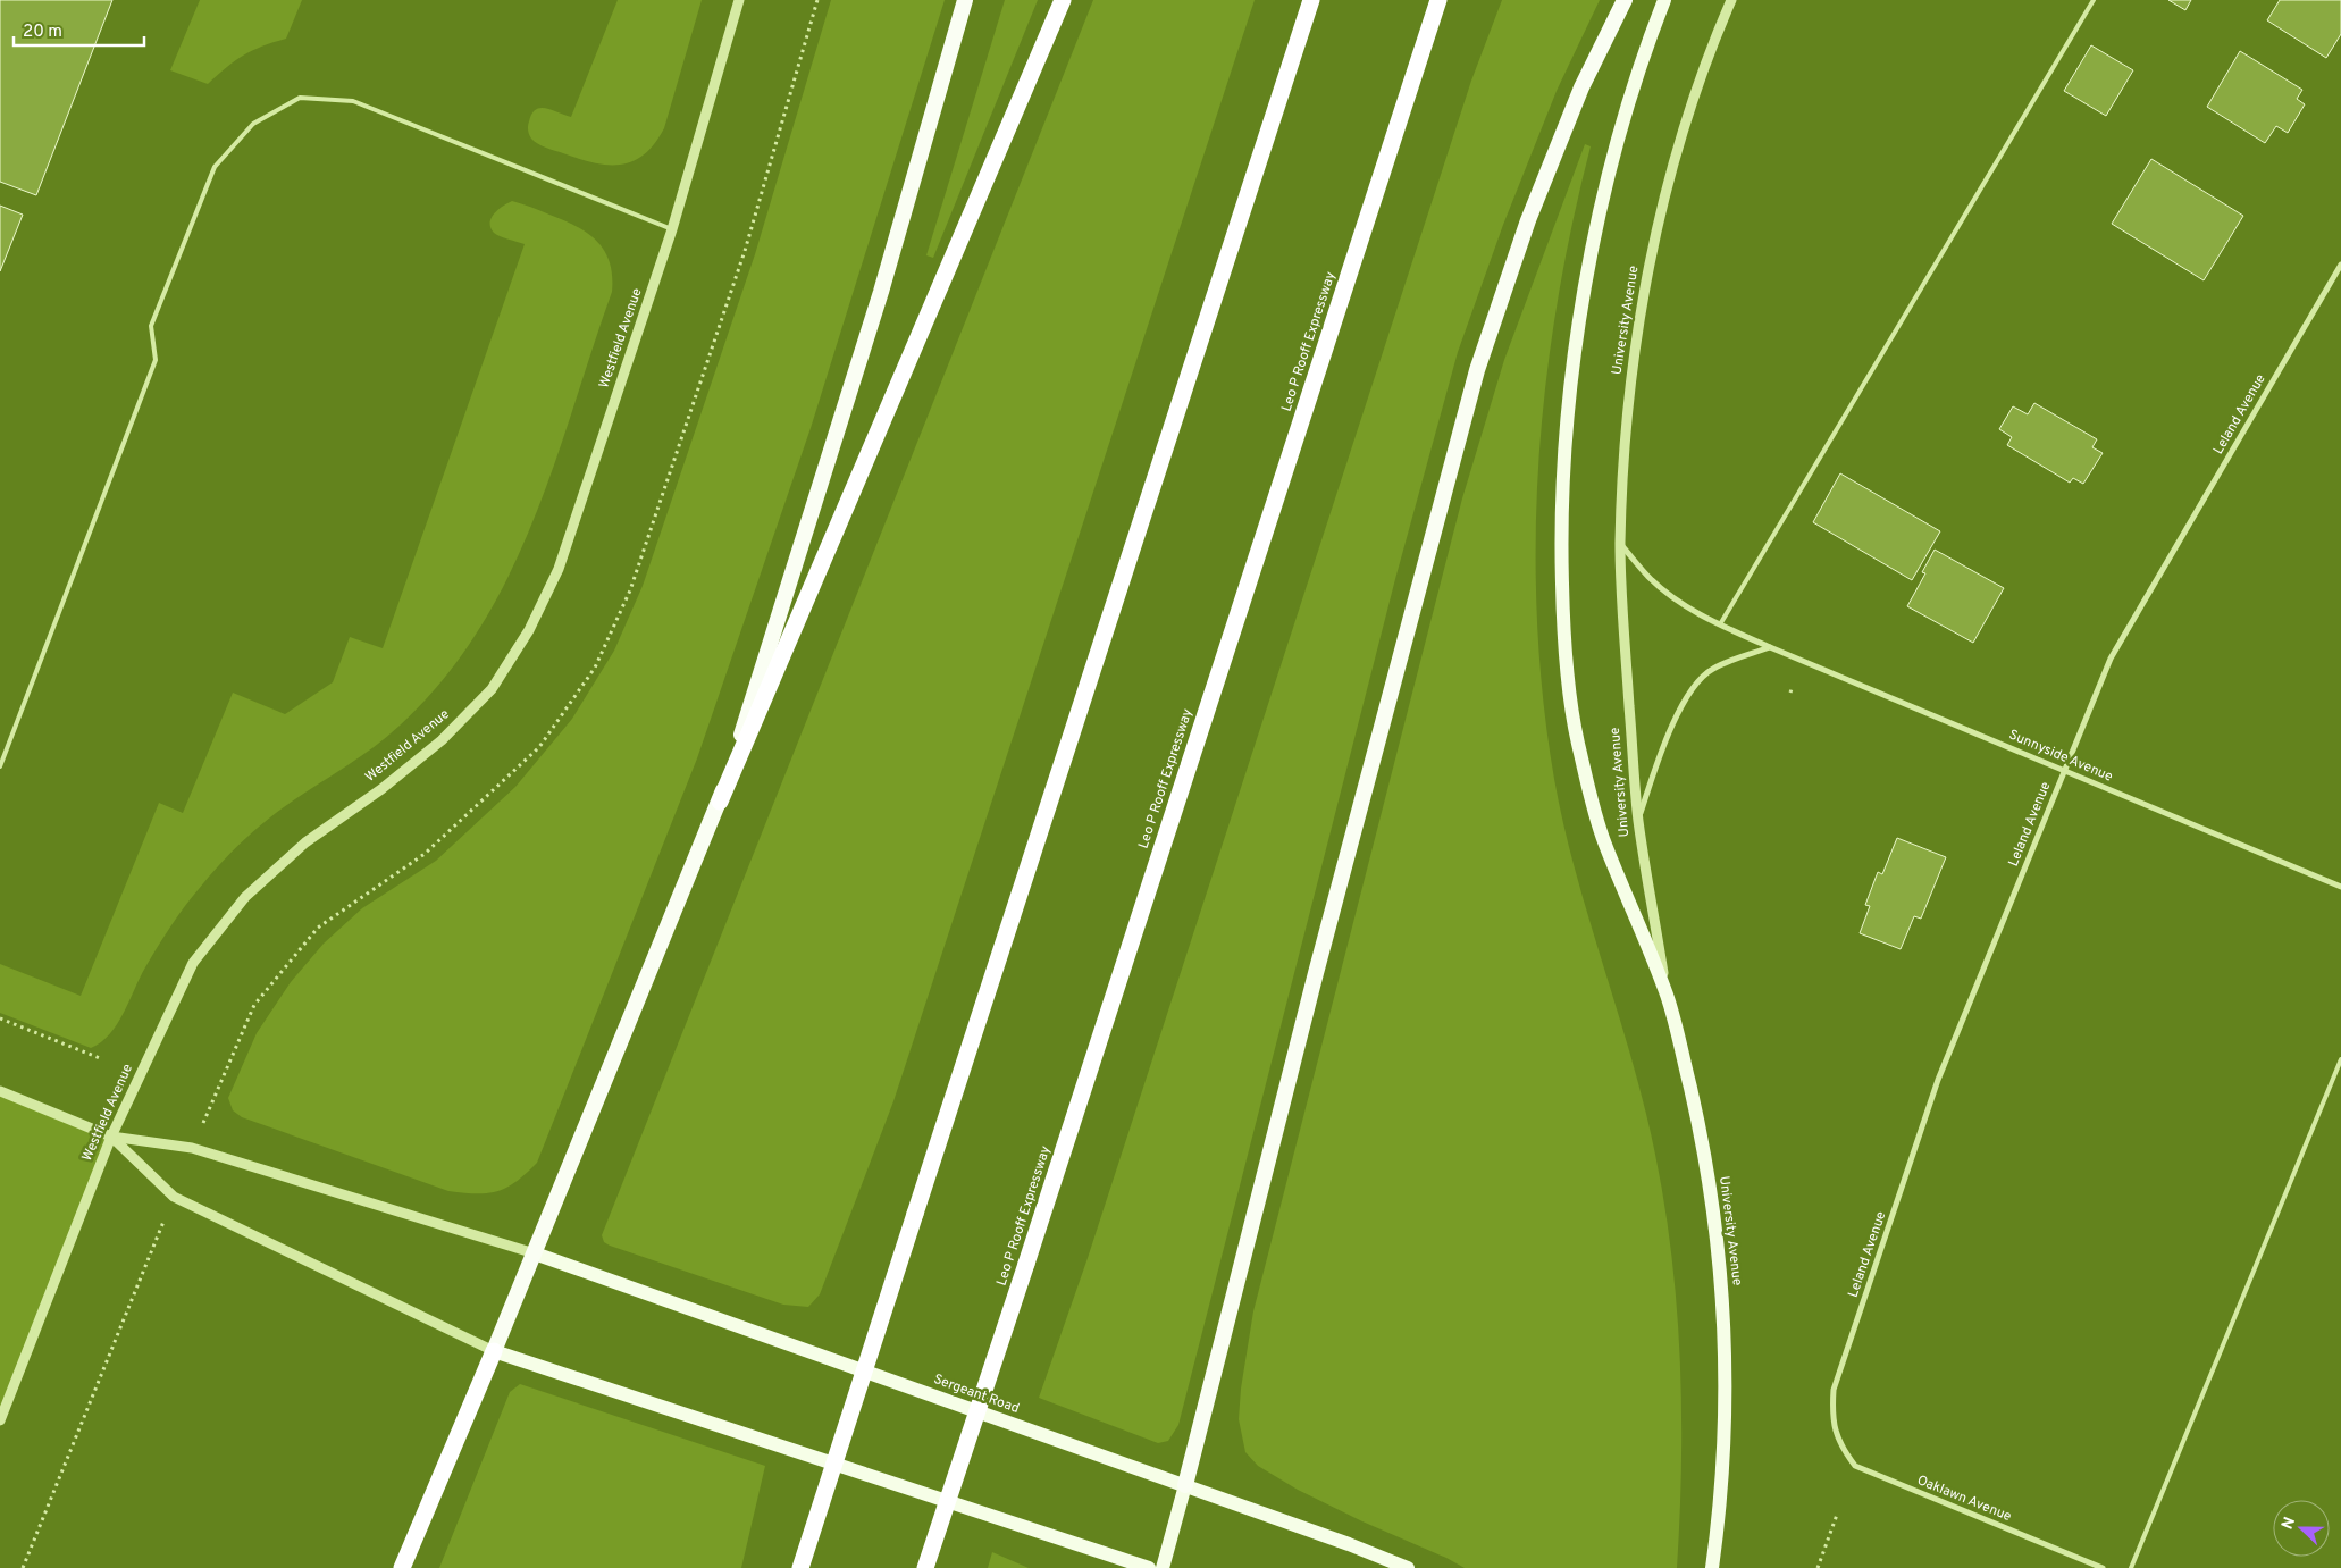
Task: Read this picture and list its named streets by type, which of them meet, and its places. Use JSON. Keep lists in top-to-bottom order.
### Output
{
  "streets": {
    "highway": ["Leo P Rooff Expressway"],
    "main road": ["University Avenue", "Sergeant Road"],
    "street": [
      "Westfield Avenue",
      "Leland Avenue",
      "Sunnyside Avenue",
      "Oaklawn Avenue"
    ]
  },
  "crossings": [
    ["University Avenue", "Sunnyside Avenue"],
    ["Leland Avenue", "Sunnyside Avenue"],
    ["Leland Avenue", "Oaklawn Avenue"]
  ],
  "scale_bar": "20 m",
  "north": "left"
}
